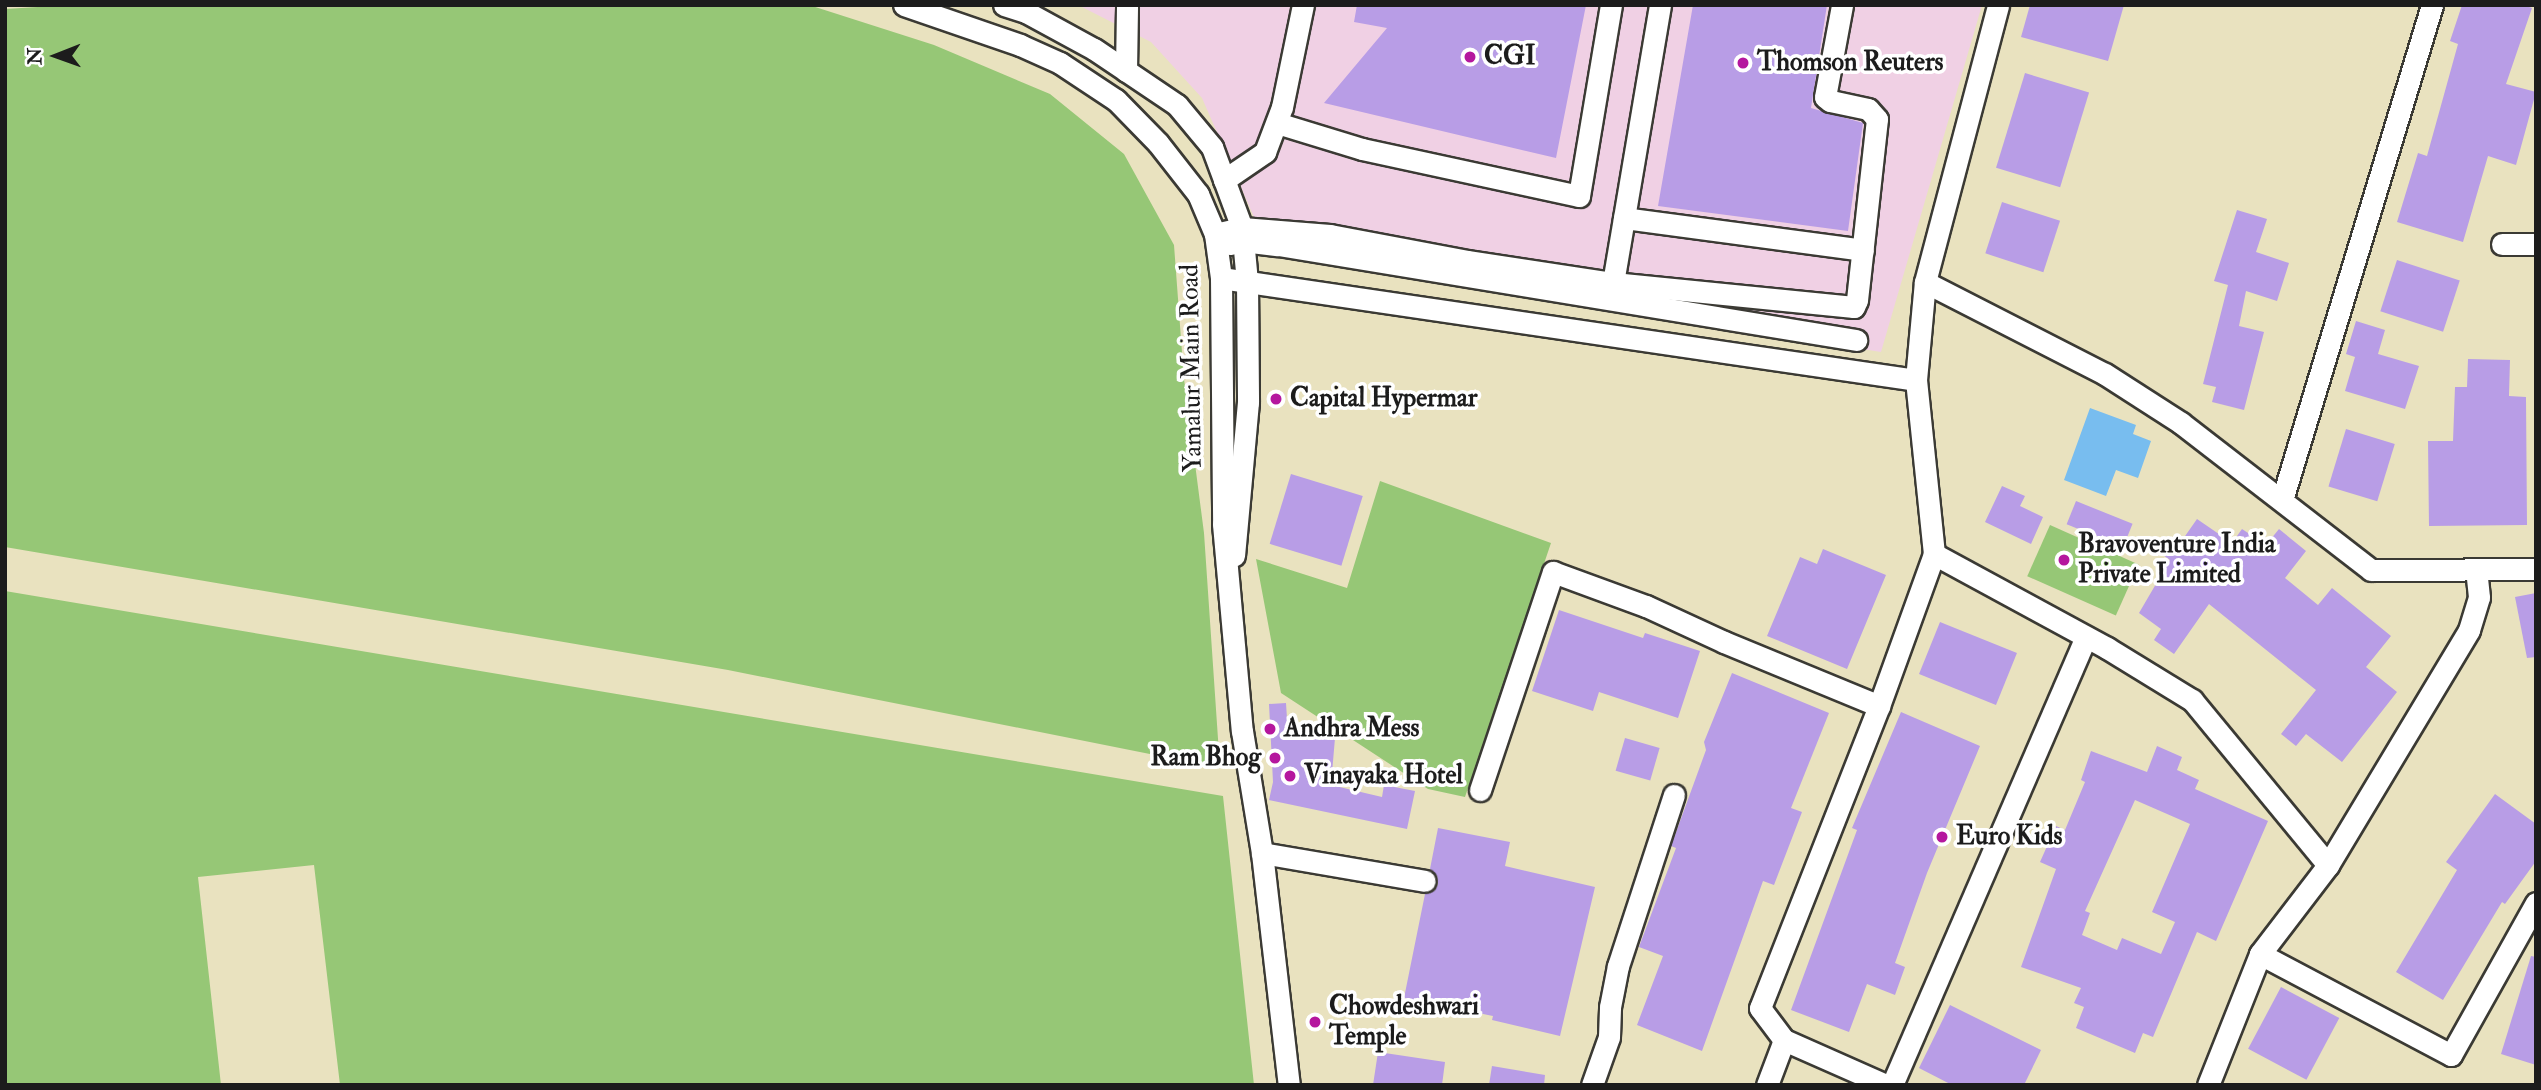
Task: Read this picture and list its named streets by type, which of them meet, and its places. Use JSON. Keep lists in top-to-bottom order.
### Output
{
  "streets": {
    "street": ["Yamalur Main Road"]
  },
  "places": [
    "CGI",
    "Thomson Reuters",
    "Capital Hypermar",
    "Bravoventure India Private Limited",
    "Andhra Mess",
    "Ram Bhog",
    "Vinayaka Hotel",
    "Euro Kids",
    "Chowdeshwari Temple"
  ],
  "north": "left"
}
